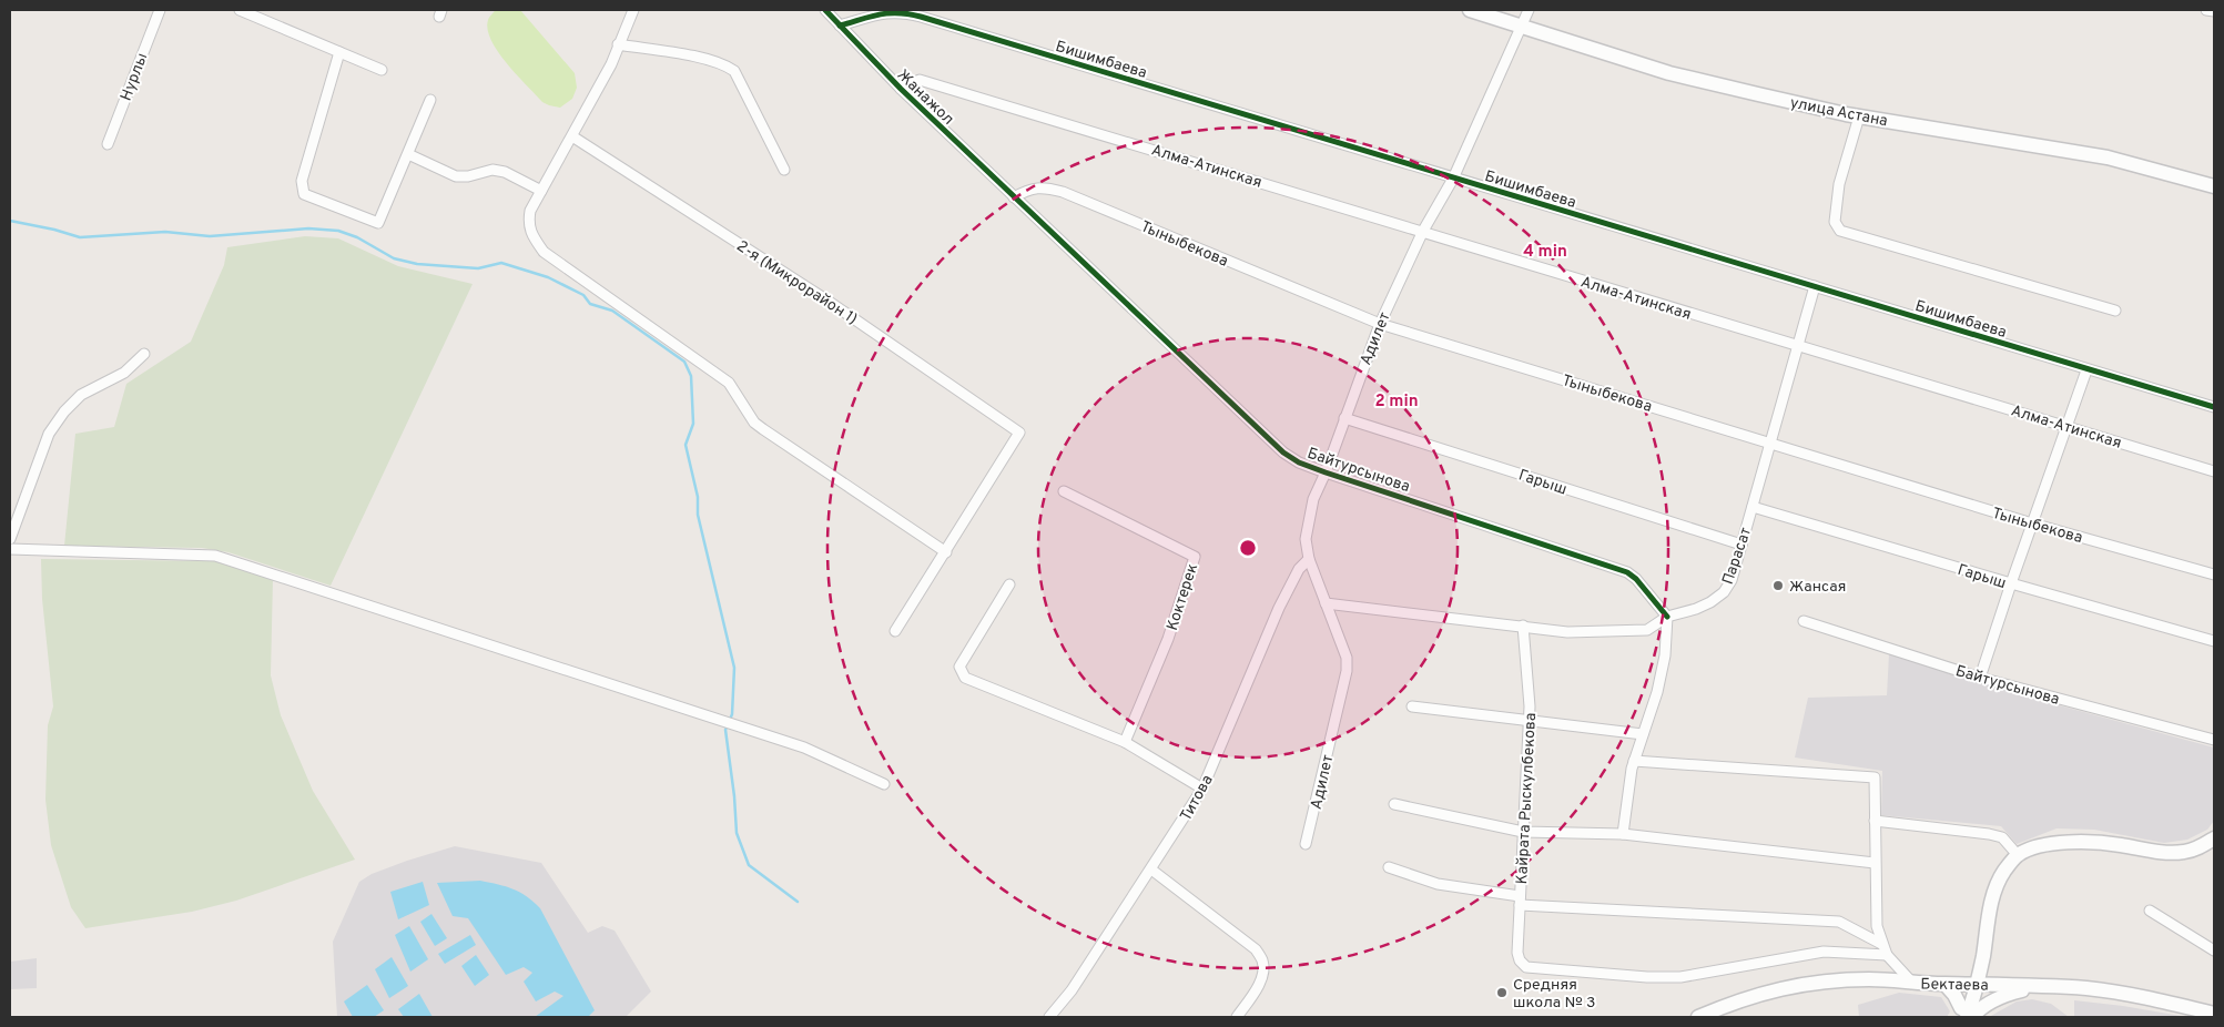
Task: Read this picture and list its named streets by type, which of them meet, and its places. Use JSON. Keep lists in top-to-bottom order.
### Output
{
  "streets": {
    "main road": ["улица Астана", "Бектаева"],
    "street": [
      "Бишимбаева",
      "Нурлы",
      "Жанажол",
      "Алма-Атинская",
      "Тыныбекова",
      "2-я (Микрорайон 1)",
      "Адилет",
      "Байтурсынова",
      "Гарыш",
      "Парасат",
      "Коктерек",
      "Титова",
      "Кайрата Рыскулбекова"
    ]
  },
  "crossings": [
    ["Бишимбаева", "Жанажол"],
    ["Бишимбаева", "Адилет"],
    ["Бишимбаева", "Парасат"],
    ["Жанажол", "Алма-Атинская"],
    ["Жанажол", "Тыныбекова"],
    ["Жанажол", "Байтурсынова"],
    ["улица Астана", "Адилет"],
    ["Алма-Атинская", "Адилет"],
    ["Алма-Атинская", "Парасат"],
    ["Тыныбекова", "Адилет"],
    ["Тыныбекова", "Байтурсынова"],
    ["Тыныбекова", "Парасат"],
    ["Адилет", "Байтурсынова"],
    ["Адилет", "Гарыш"],
    ["Адилет", "Парасат"],
    ["Адилет", "Титова"],
    ["Байтурсынова", "Парасат"],
    ["Гарыш", "Парасат"],
    ["Парасат", "Кайрата Рыскулбекова"]
  ],
  "places": ["Жансая", "Средняя школа № 3"],
  "rings": ["4 min", "2 min"]
}
